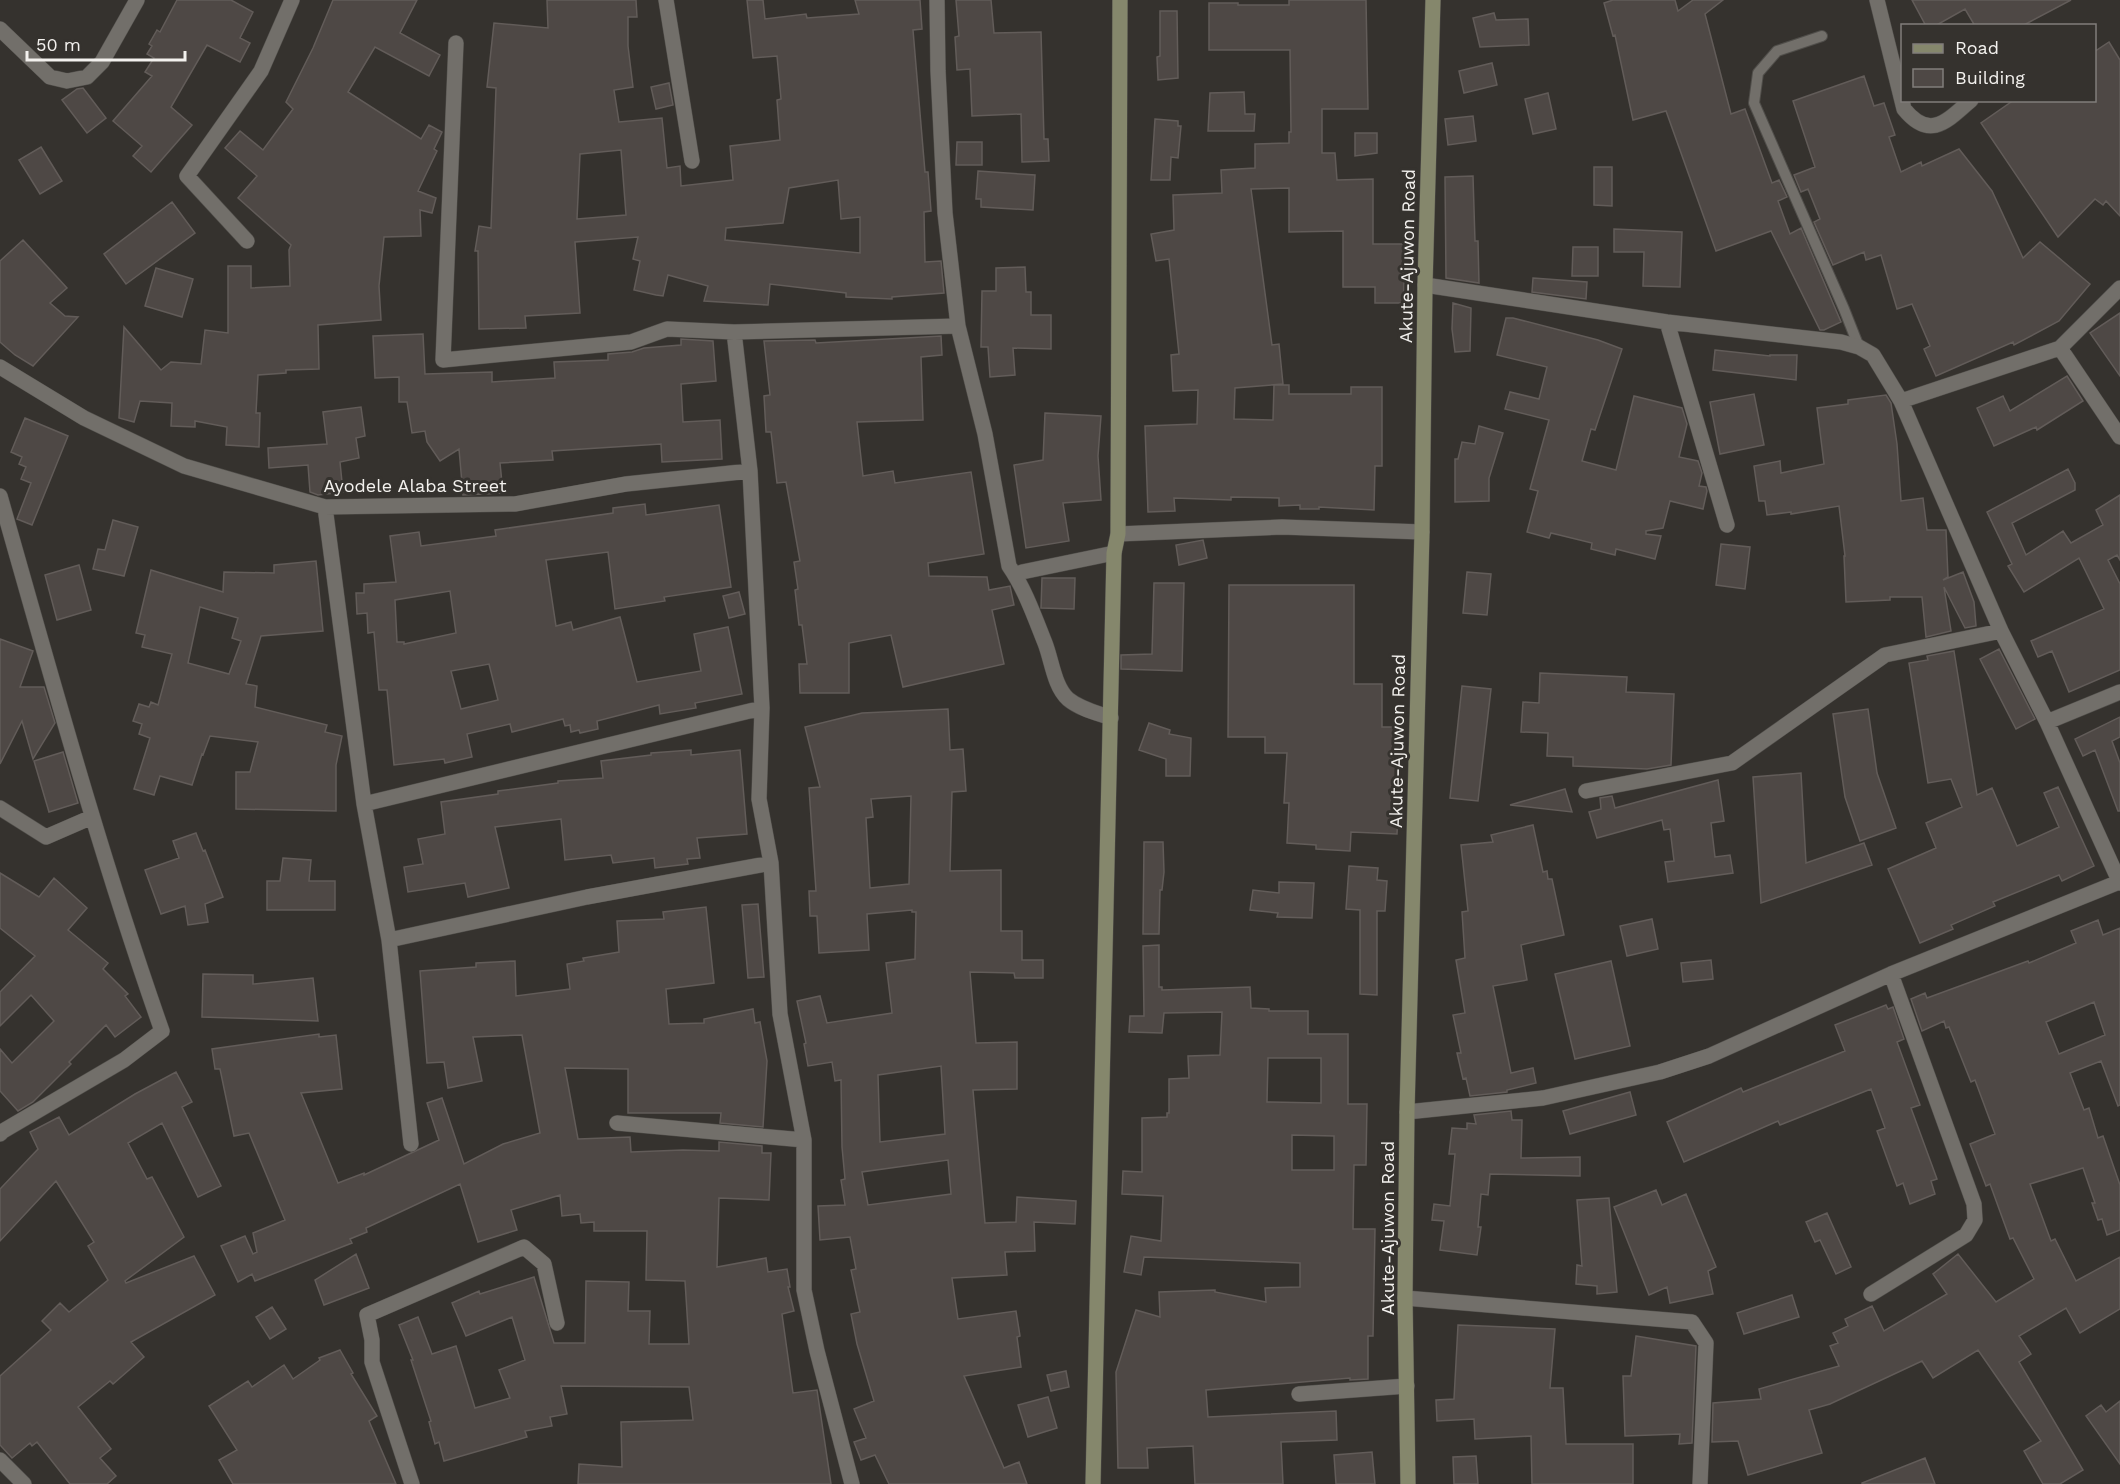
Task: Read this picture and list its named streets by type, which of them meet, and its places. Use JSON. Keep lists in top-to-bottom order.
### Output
{
  "streets": {
    "main road": ["Akute-Ajuwon Road"],
    "street": ["Ayodele Alaba Street"]
  },
  "legend": ["Road", "Building"],
  "scale_bar": "50 m"
}
